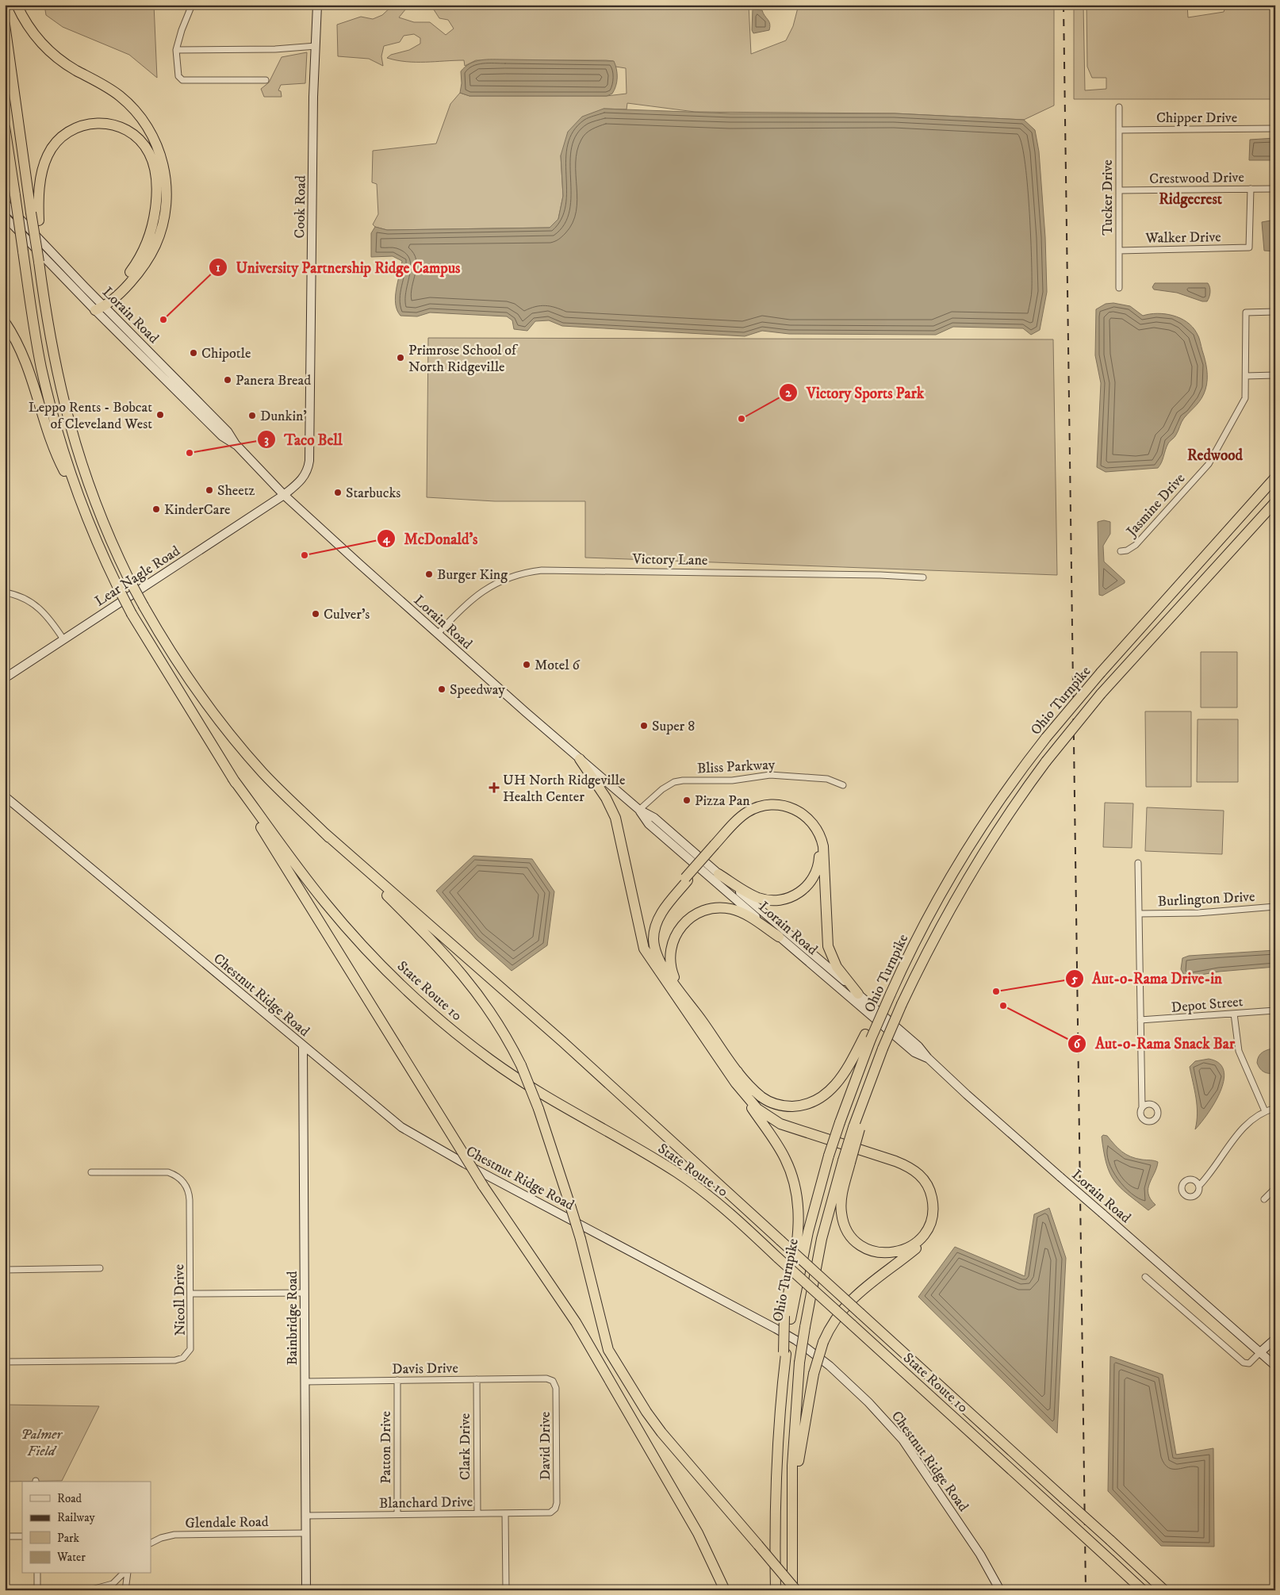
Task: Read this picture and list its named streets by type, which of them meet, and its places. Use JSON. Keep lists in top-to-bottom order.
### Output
{
  "streets": {
    "highway": ["Ohio Turnpike", "State Route 10"],
    "street": [
      "Chipper Drive",
      "Crestwood Drive",
      "Tucker Drive",
      "Cook Road",
      "Walker Drive",
      "Lorain Road",
      "Jasmine Drive",
      "Victory Lane",
      "Lear Nagle Road",
      "Bliss Parkway",
      "Burlington Drive",
      "Chestnut Ridge Road",
      "Depot Street",
      "Nicoll Drive",
      "Bainbridge Road",
      "Davis Drive",
      "David Drive",
      "Clark Drive",
      "Patton Drive",
      "Blanchard Drive",
      "Glendale Road"
    ]
  },
  "crossings": [
    ["Chipper Drive", "Tucker Drive"],
    ["Crestwood Drive", "Tucker Drive"],
    ["Crestwood Drive", "Walker Drive"],
    ["Tucker Drive", "Walker Drive"],
    ["Cook Road", "Lorain Road"],
    ["Cook Road", "Lear Nagle Road"],
    ["Lorain Road", "Victory Lane"],
    ["Lorain Road", "Lear Nagle Road"],
    ["Lorain Road", "Bliss Parkway"],
    ["Chestnut Ridge Road", "Bainbridge Road"],
    ["Bainbridge Road", "Davis Drive"],
    ["Bainbridge Road", "Blanchard Drive"],
    ["Bainbridge Road", "Glendale Road"],
    ["Davis Drive", "David Drive"],
    ["Davis Drive", "Clark Drive"],
    ["Davis Drive", "Patton Drive"],
    ["David Drive", "Blanchard Drive"],
    ["Clark Drive", "Blanchard Drive"],
    ["Patton Drive", "Blanchard Drive"]
  ],
  "districts": ["Ridgecrest", "Redwood"],
  "parks": ["Palmer Field"],
  "places": {
    "other": [
      "University Partnership Ridge Campus",
      "Chipotle",
      "Primrose School of North Ridgeville",
      "Panera Bread",
      "Leppo Rents - Bobcat of Cleveland West",
      "Dunkin'",
      "Victory Sports Park",
      "Taco Bell",
      "Sheetz",
      "Starbucks",
      "KinderCare",
      "McDonald's",
      "Burger King",
      "Culver's",
      "Motel 6",
      "Speedway",
      "Super 8",
      "Pizza Pan",
      "Aut-o-Rama Drive-in",
      "Aut-o-Rama Snack Bar"
    ],
    "health": ["UH North Ridgeville Health Center"]
  },
  "legend": [
    "Road",
    "Railway",
    "Park",
    "Water"
  ]
}
